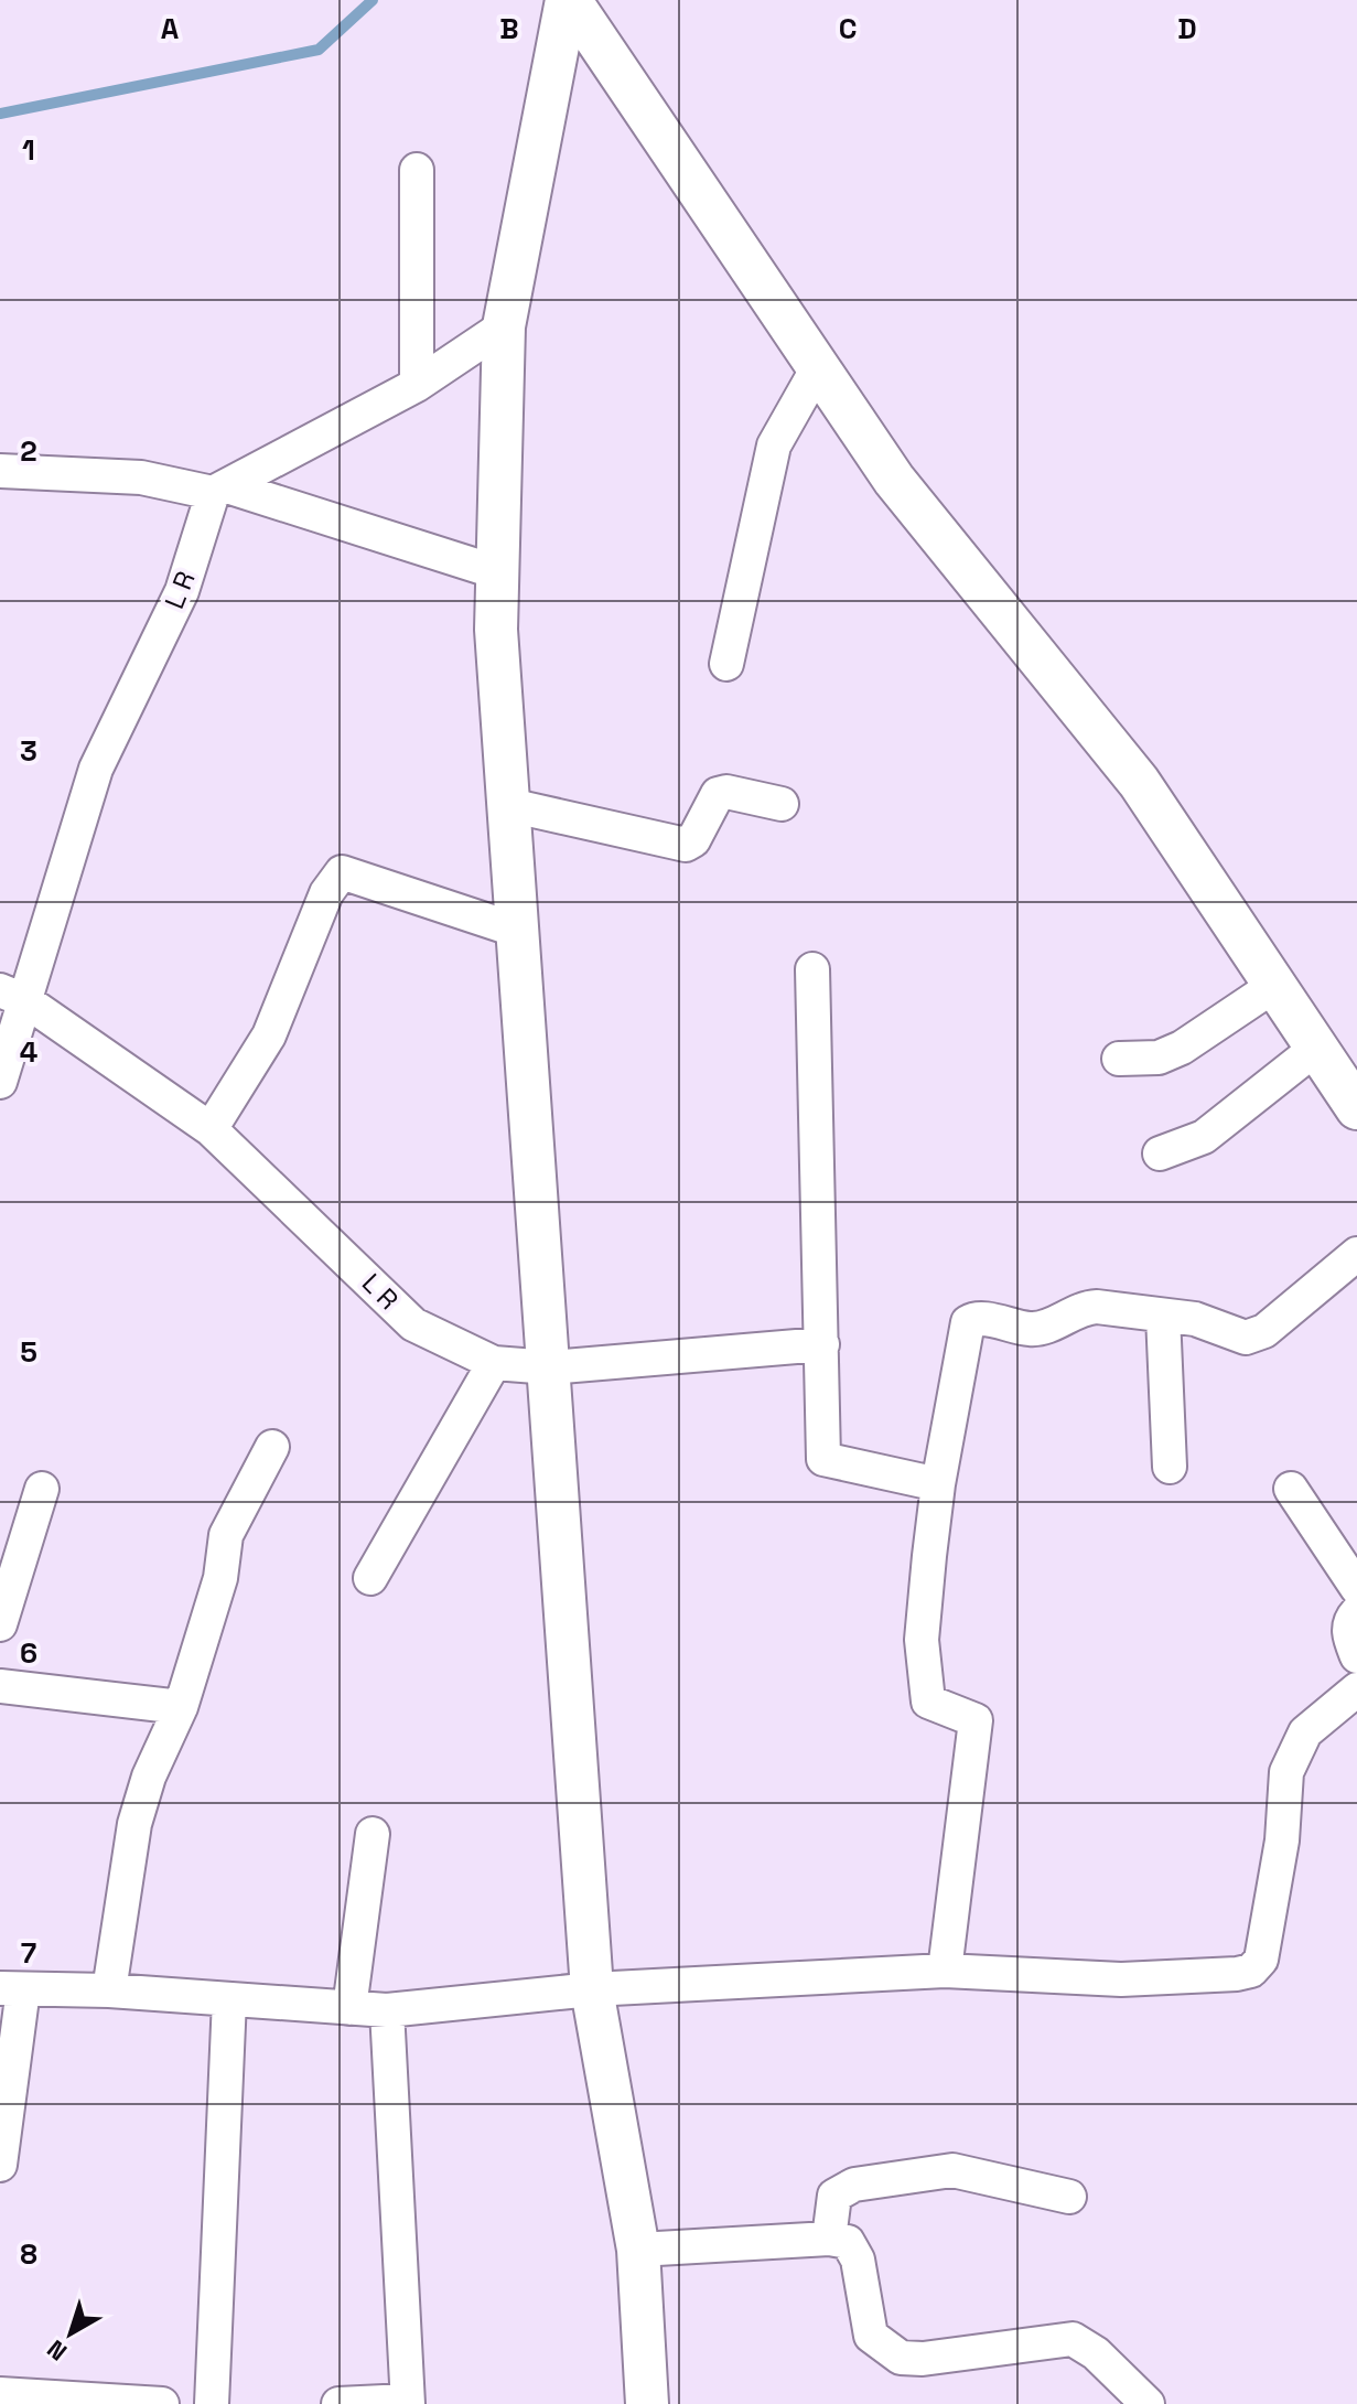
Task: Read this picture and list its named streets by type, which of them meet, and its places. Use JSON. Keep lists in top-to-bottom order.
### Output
{
  "streets": {
    "street": ["L R"]
  },
  "north": "bottom left",
  "grid": {
    "columns": [
      "A",
      "B",
      "C",
      "D"
    ],
    "rows": [
      "1",
      "2",
      "3",
      "4",
      "5",
      "6",
      "7",
      "8"
    ]
  }
}
